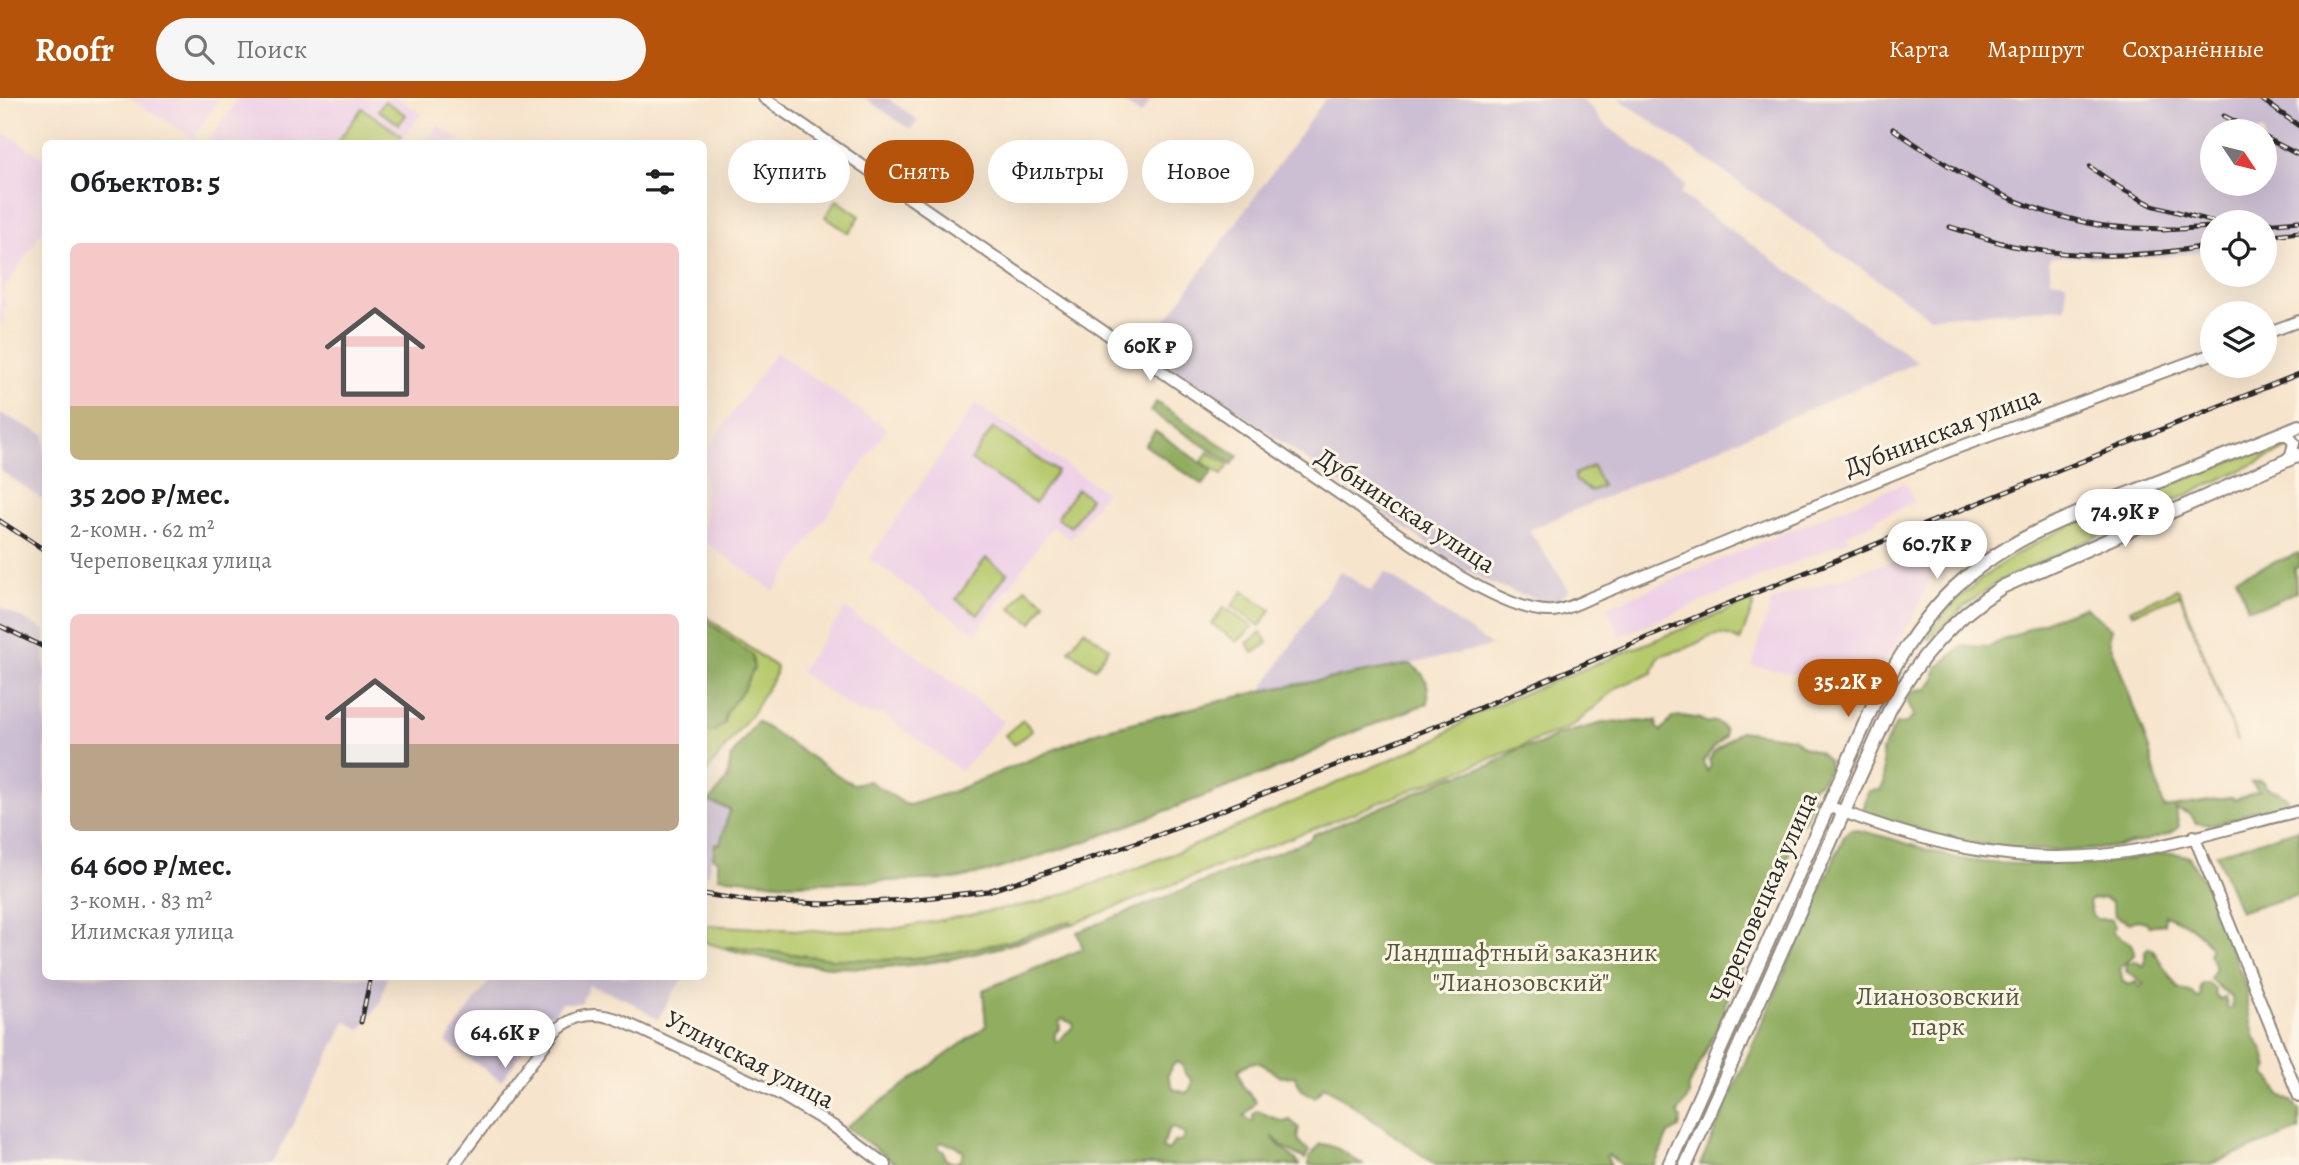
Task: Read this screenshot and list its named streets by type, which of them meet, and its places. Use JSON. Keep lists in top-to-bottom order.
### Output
{
  "streets": {
    "main road": ["Череповецкая улица"],
    "street": ["Дубнинская улица", "Угличская улица"]
  },
  "parks": ["Ландшафтный заказник \"Лианозовский\"", "Лианозовский парк"],
  "north": "bottom right",
  "page": {
    "header": "Roofr",
    "search": "Поиск",
    "nav": ["Карта", "Маршрут", "Сохранённые"],
    "chip": [
      "Купить",
      "Снять",
      "Фильтры",
      "Новое"
    ],
    "heading": "Объектов: 5",
    "list": [
      {
        "name": "35 200 ₽/мес.",
        "note": "2-комн. · 62 m² · Череповецкая улица"
      },
      {
        "name": "64 600 ₽/мес.",
        "note": "3-комн. · 83 m² · Илимская улица"
      }
    ],
    "price": [
      "60K ₽",
      "74.9K ₽",
      "60.7K ₽",
      "35.2K ₽",
      "64.6K ₽"
    ]
  }
}
